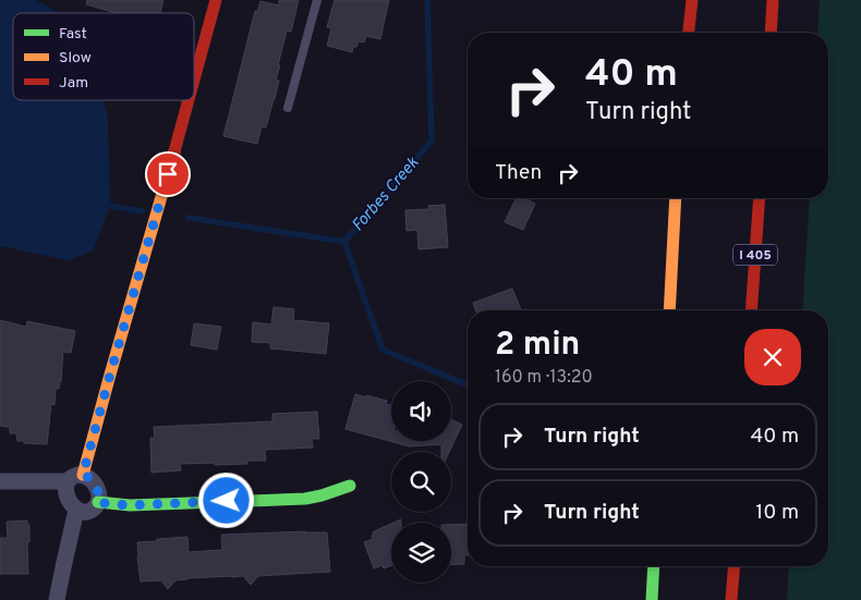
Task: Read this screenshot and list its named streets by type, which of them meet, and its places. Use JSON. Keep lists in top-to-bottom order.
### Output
{
  "streets": {
    "main road": ["I 405"]
  },
  "water": ["Forbes Creek"],
  "legend": ["Fast", "Slow", "Jam"],
  "page": {
    "turn": ["40 m", "Turn right"],
    "then": "Then",
    "heading": ["2 min", "160 m · 13:20"],
    "list": [
      {
        "name": "Turn right",
        "value": "40 m"
      },
      {
        "name": "Turn right",
        "value": "10 m"
      }
    ]
  }
}
